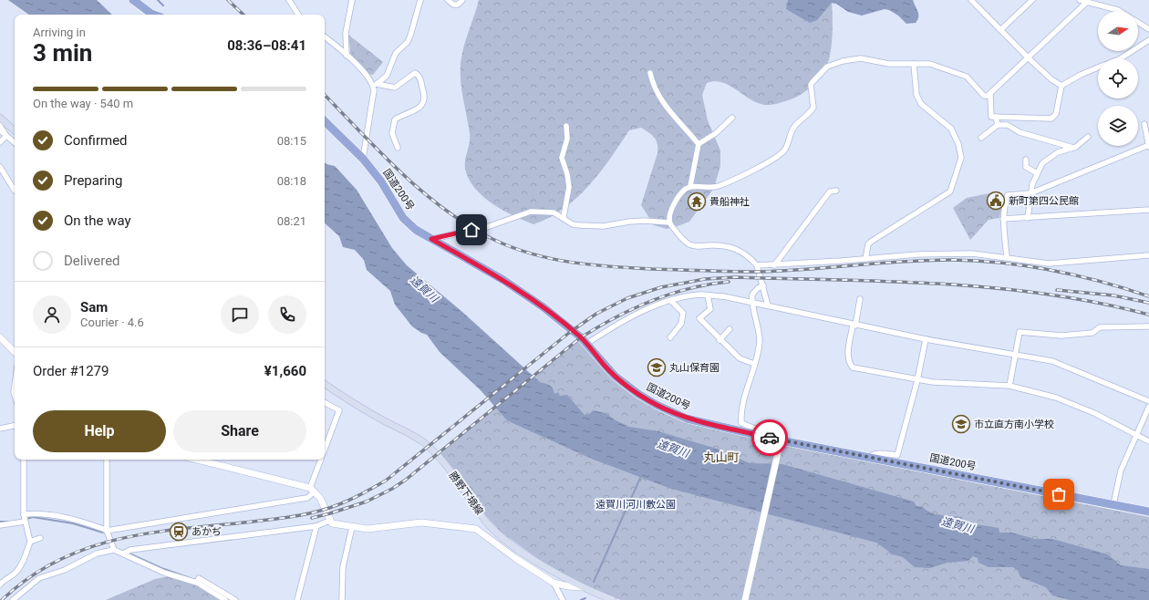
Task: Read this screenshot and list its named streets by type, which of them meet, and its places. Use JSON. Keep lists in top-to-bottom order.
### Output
{
  "streets": {
    "highway": ["国道200号"],
    "main road": ["勝野下境線"]
  },
  "districts": ["丸山町"],
  "water": ["遠賀川"],
  "parks": ["遠賀川河川敷公園"],
  "places": {
    "public building": ["新町第四公民館"],
    "temple": ["貴船神社"],
    "school or university": ["丸山保育園", "市立直方南小学校"],
    "station": ["あかぢ"]
  },
  "north": "right",
  "page": {
    "heading": ["3 min", "Arriving in", "08:36–08:41"],
    "panel": [
      "Sam",
      "Courier · 4.6",
      "Order #1279",
      "¥1,660"
    ],
    "bar": "On the way · 540 m",
    "list": [
      ["Confirmed", "08:15"],
      ["Preparing", "08:18"],
      ["On the way", "08:21"],
      "Delivered"
    ],
    "buttons": ["Help", "Share"]
  }
}
